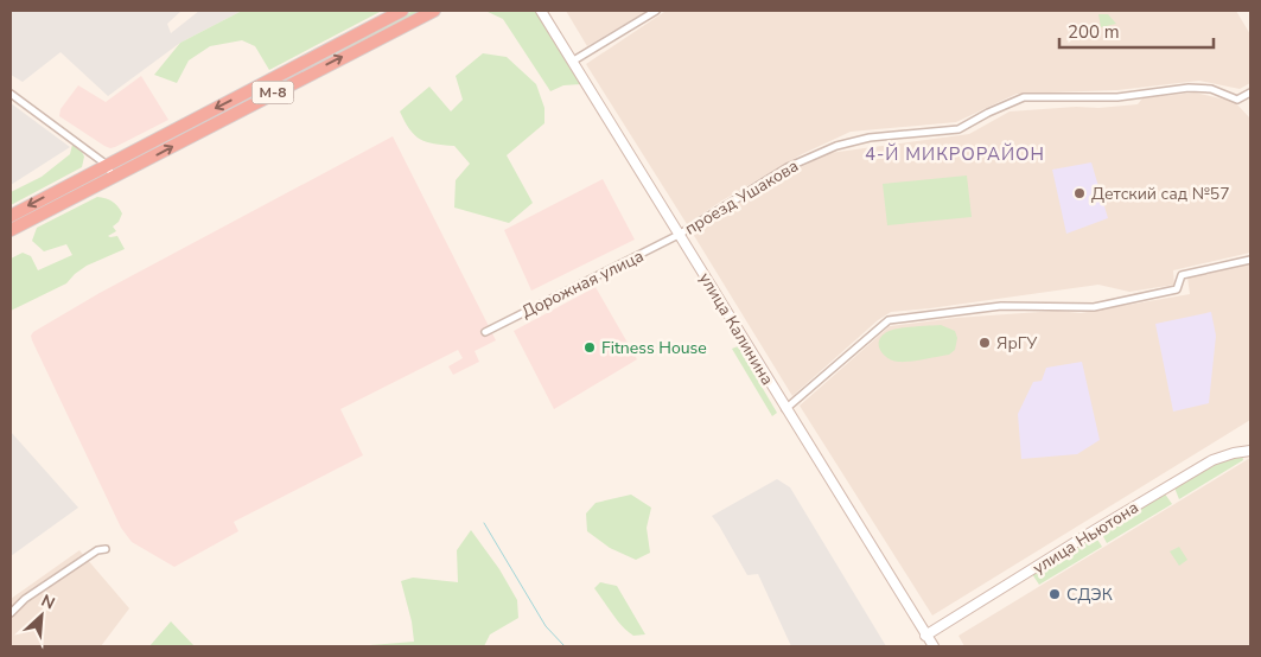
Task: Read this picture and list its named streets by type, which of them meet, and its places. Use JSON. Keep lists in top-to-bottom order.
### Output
{
  "streets": {
    "highway": ["М-8"],
    "main road": ["улица Калинина", "улица Ньютона"],
    "street": ["проезд Ушакова", "Дорожная улица"]
  },
  "crossings": [
    ["проезд Ушакова", "Дорожная улица"],
    ["проезд Ушакова", "улица Калинина"],
    ["Дорожная улица", "улица Калинина"],
    ["улица Калинина", "улица Ньютона"]
  ],
  "districts": ["4-Й МИКРОРАЙОН"],
  "places": [
    "Детский сад №57",
    "ЯрГУ",
    "Fitness House",
    "СДЭК"
  ],
  "scale_bar": "200 m",
  "north": "top right"
}
